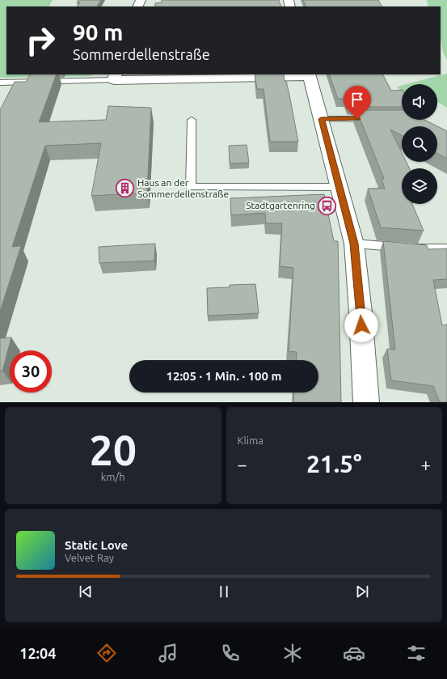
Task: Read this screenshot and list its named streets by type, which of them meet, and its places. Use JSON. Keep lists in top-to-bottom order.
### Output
{
  "places": {
    "building": ["Haus an der Sommerdellenstraße"],
    "bus stop": ["Stadtgartenring"]
  },
  "page": {
    "turn": ["90 m", "Sommerdellenstraße"],
    "limit": "30",
    "trip": "12:05 · 1 Min. · 100 m",
    "tile": [
      ["20", "km/h"],
      "Klima"
    ],
    "heat": ["−", "21.5°", "+"],
    "song": ["Static Love", "Velvet Ray"],
    "tabs": "12:04"
  }
}
